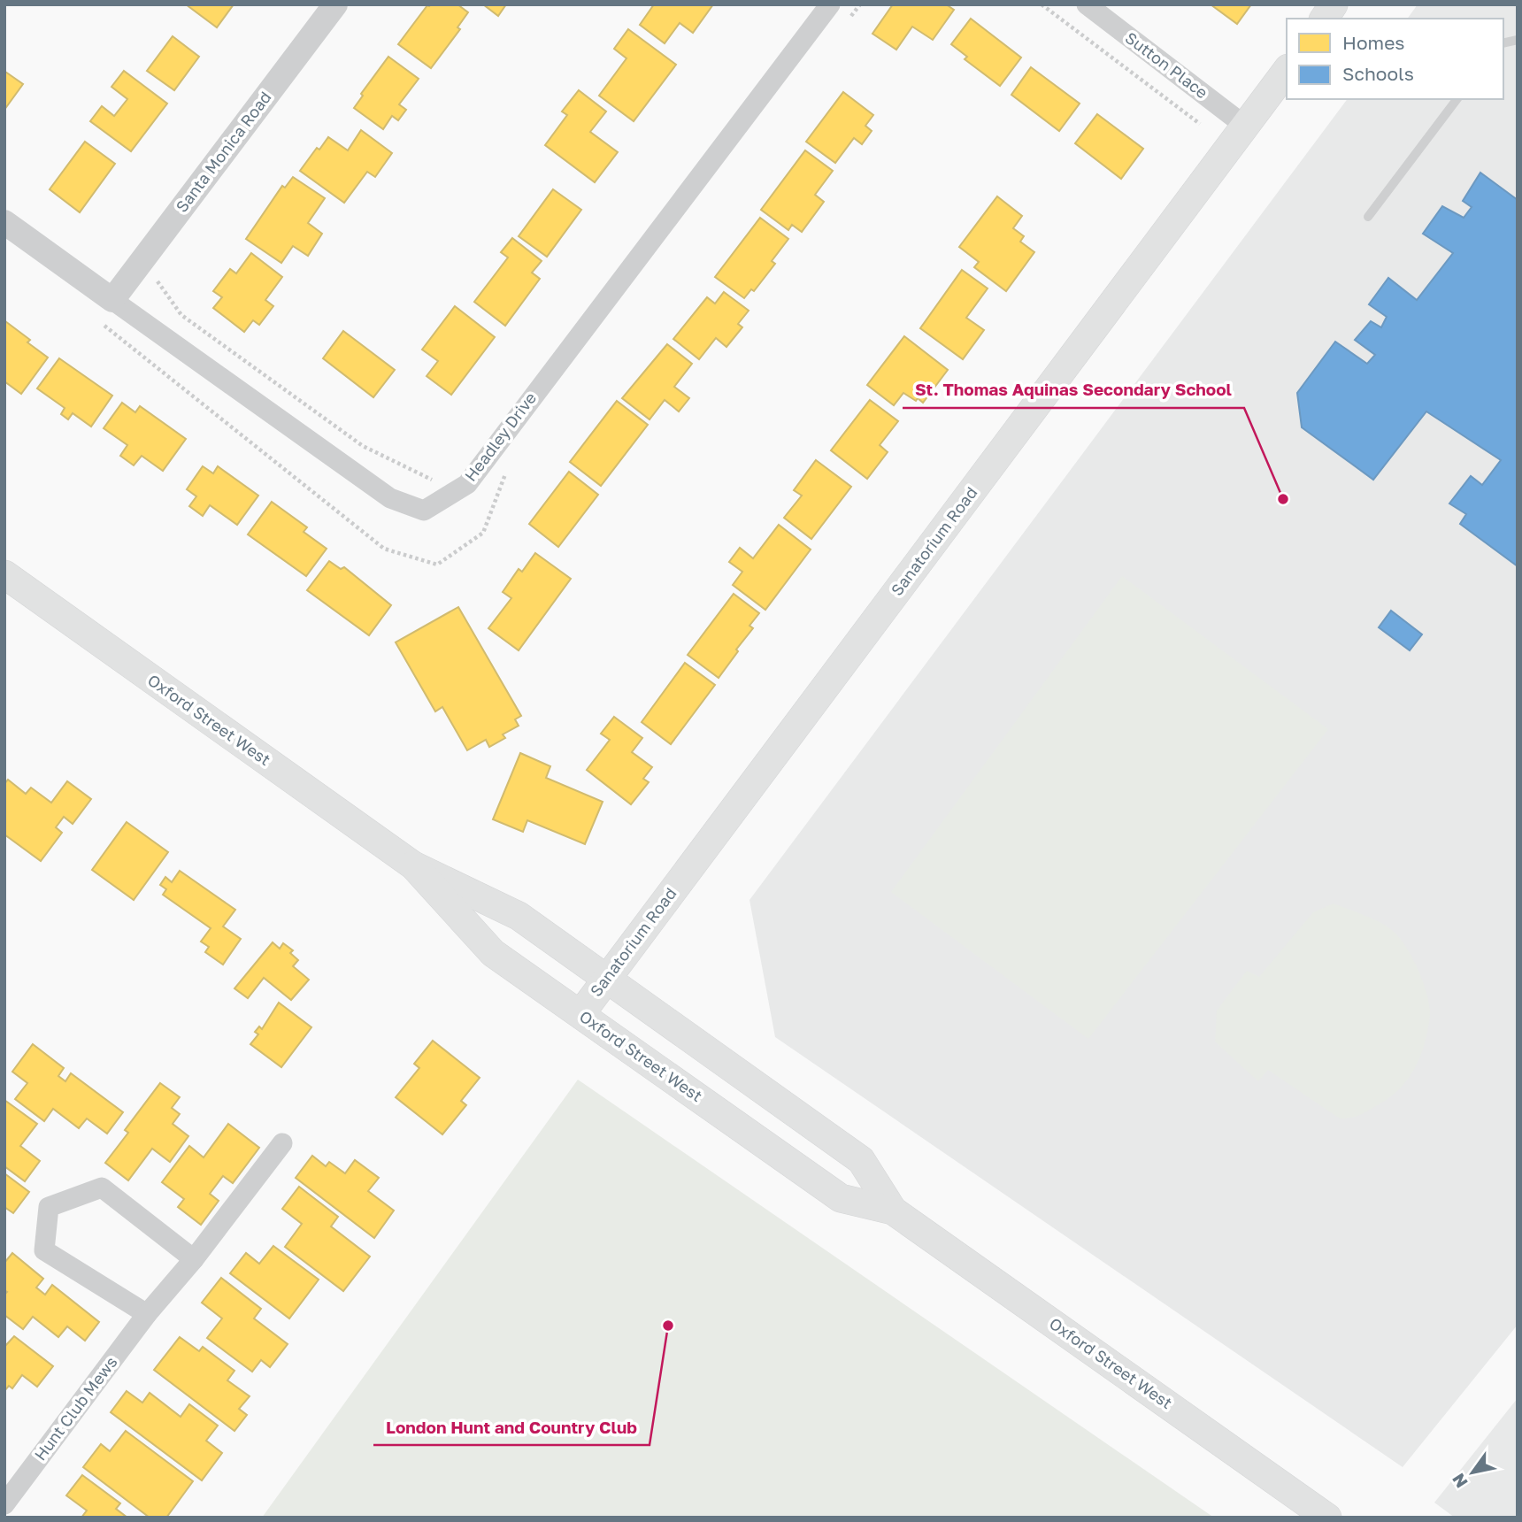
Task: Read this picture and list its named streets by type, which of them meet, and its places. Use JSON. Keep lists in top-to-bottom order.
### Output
{
  "streets": {
    "main road": ["Sanatorium Road", "Oxford Street West"],
    "street": [
      "Sutton Place",
      "Santa Monica Road",
      "Headley Drive",
      "Hunt Club Mews"
    ]
  },
  "crossings": [
    ["Sutton Place", "Sanatorium Road"],
    ["Santa Monica Road", "Headley Drive"],
    ["Sanatorium Road", "Oxford Street West"]
  ],
  "places": ["St. Thomas Aquinas Secondary School", "London Hunt and Country Club"],
  "legend": ["Homes", "Schools"],
  "north": "bottom left"
}
